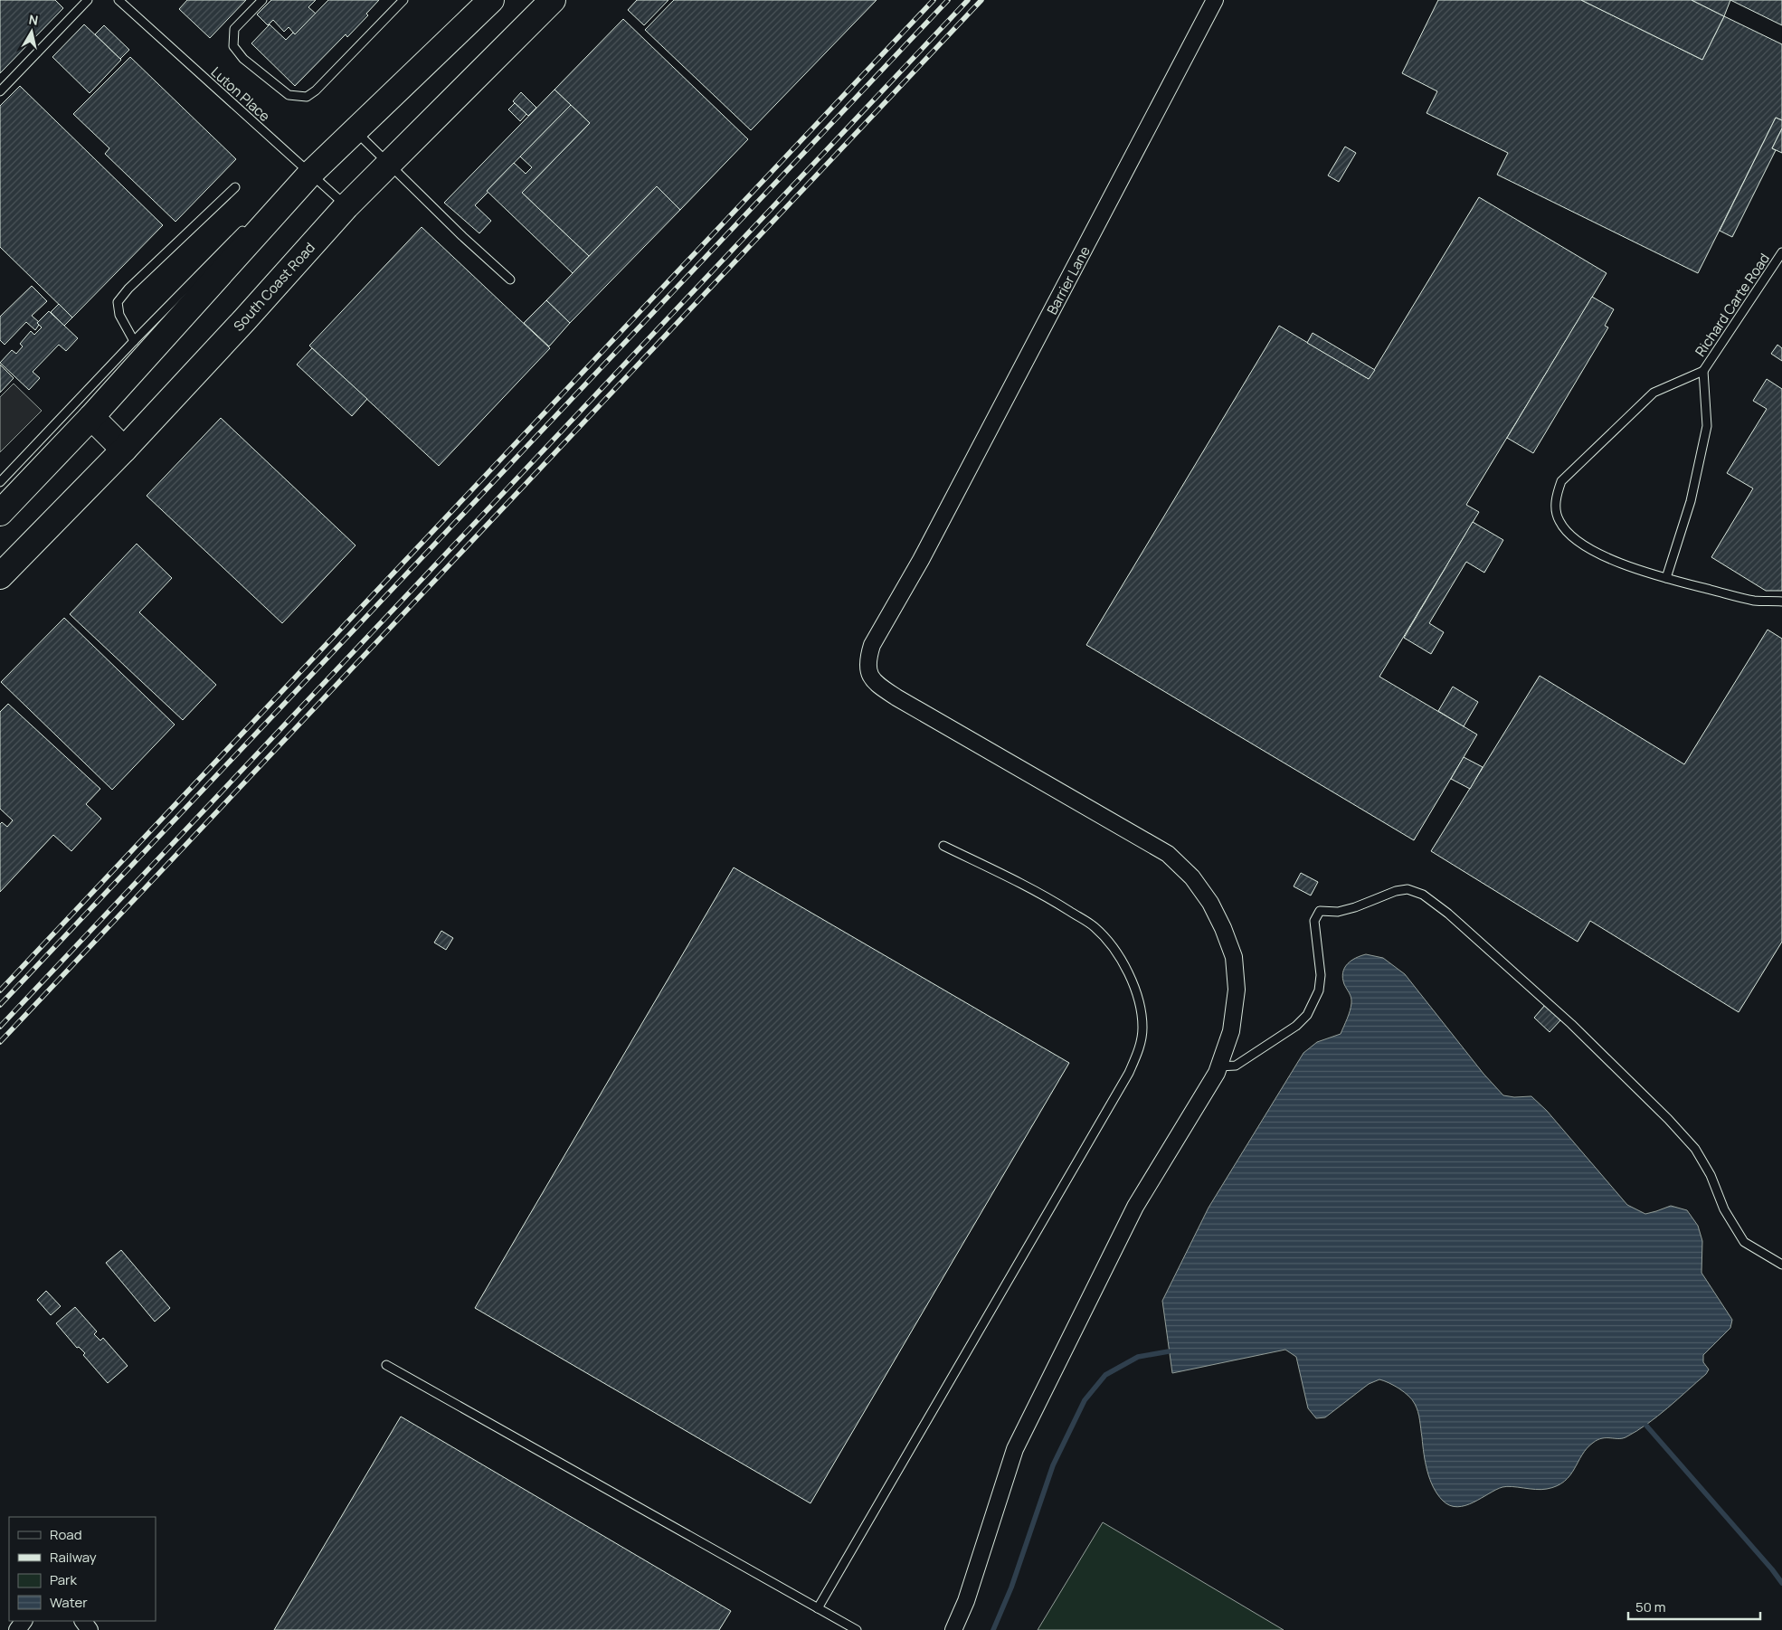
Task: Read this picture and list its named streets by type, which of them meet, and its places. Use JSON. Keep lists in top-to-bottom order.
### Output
{
  "streets": {
    "highway": ["South Coast Road"],
    "street": ["Barrier Lane"],
    "lane": ["Luton Place", "Richard Carte Road"]
  },
  "crossings": [
    ["Luton Place", "South Coast Road"]
  ],
  "legend": [
    "Road",
    "Railway",
    "Park",
    "Water"
  ],
  "scale_bar": "50 m",
  "north": "top"
}
